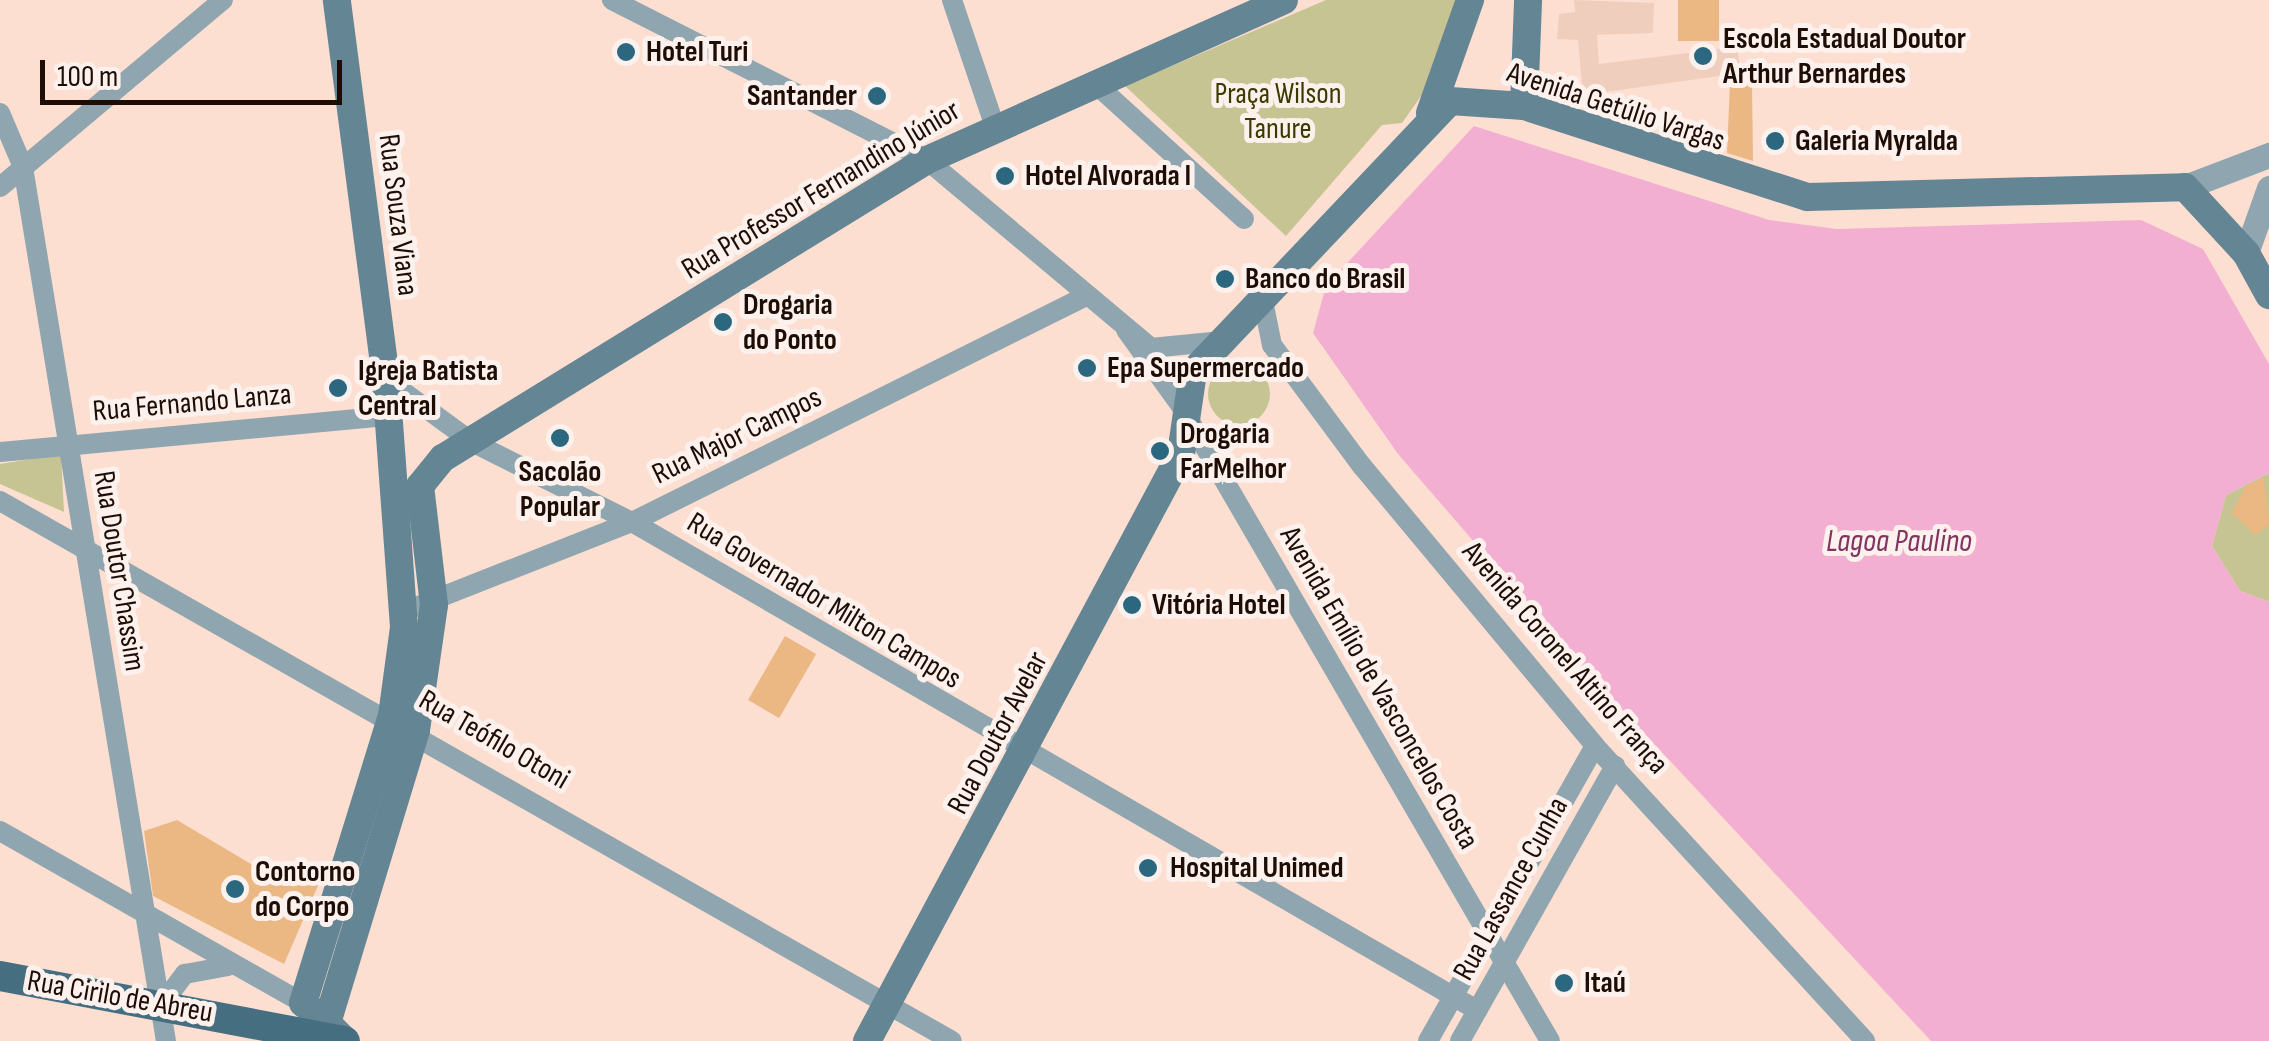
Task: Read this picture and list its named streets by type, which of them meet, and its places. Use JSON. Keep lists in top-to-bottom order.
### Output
{
  "streets": {
    "main road": [
      "Avenida Getúlio Vargas",
      "Rua Professor Fernandino Júnior",
      "Rua Souza Viana",
      "Rua Doutor Avelar",
      "Rua Cirilo de Abreu"
    ],
    "street": [
      "Rua Fernando Lanza",
      "Rua Major Campos",
      "Rua Doutor Chassim",
      "Rua Governador Milton Campos",
      "Avenida Coronel Altino França",
      "Avenida Emílio de Vasconcelos Costa",
      "Rua Teófilo Otoni",
      "Rua Lassance Cunha"
    ]
  },
  "crossings": [
    ["Rua Professor Fernandino Júnior", "Rua Major Campos"],
    ["Rua Professor Fernandino Júnior", "Rua Governador Milton Campos"],
    ["Rua Souza Viana", "Rua Fernando Lanza"],
    ["Rua Souza Viana", "Rua Major Campos"],
    ["Rua Souza Viana", "Rua Teófilo Otoni"],
    ["Rua Fernando Lanza", "Rua Doutor Chassim"],
    ["Rua Major Campos", "Rua Governador Milton Campos"],
    ["Rua Doutor Chassim", "Rua Teófilo Otoni"],
    ["Rua Doutor Chassim", "Rua Cirilo de Abreu"],
    ["Rua Governador Milton Campos", "Rua Doutor Avelar"],
    ["Rua Governador Milton Campos", "Rua Lassance Cunha"],
    ["Avenida Coronel Altino França", "Rua Lassance Cunha"],
    ["Avenida Emílio de Vasconcelos Costa", "Rua Doutor Avelar"],
    ["Avenida Emílio de Vasconcelos Costa", "Rua Lassance Cunha"],
    ["Rua Doutor Avelar", "Rua Teófilo Otoni"]
  ],
  "water": ["Lagoa Paulino"],
  "parks": ["Praça Wilson Tanure"],
  "places": [
    "Hotel Turi",
    "Escola Estadual Doutor Arthur Bernardes",
    "Santander",
    "Galeria Myralda",
    "Hotel Alvorada I",
    "Banco do Brasil",
    "Drogaria do Ponto",
    "Epa Supermercado",
    "Igreja Batista Central",
    "Sacolão Popular",
    "Drogaria FarMelhor",
    "Vitória Hotel",
    "Hospital Unimed",
    "Contorno do Corpo",
    "Itaú"
  ],
  "scale_bar": "100 m"
}
